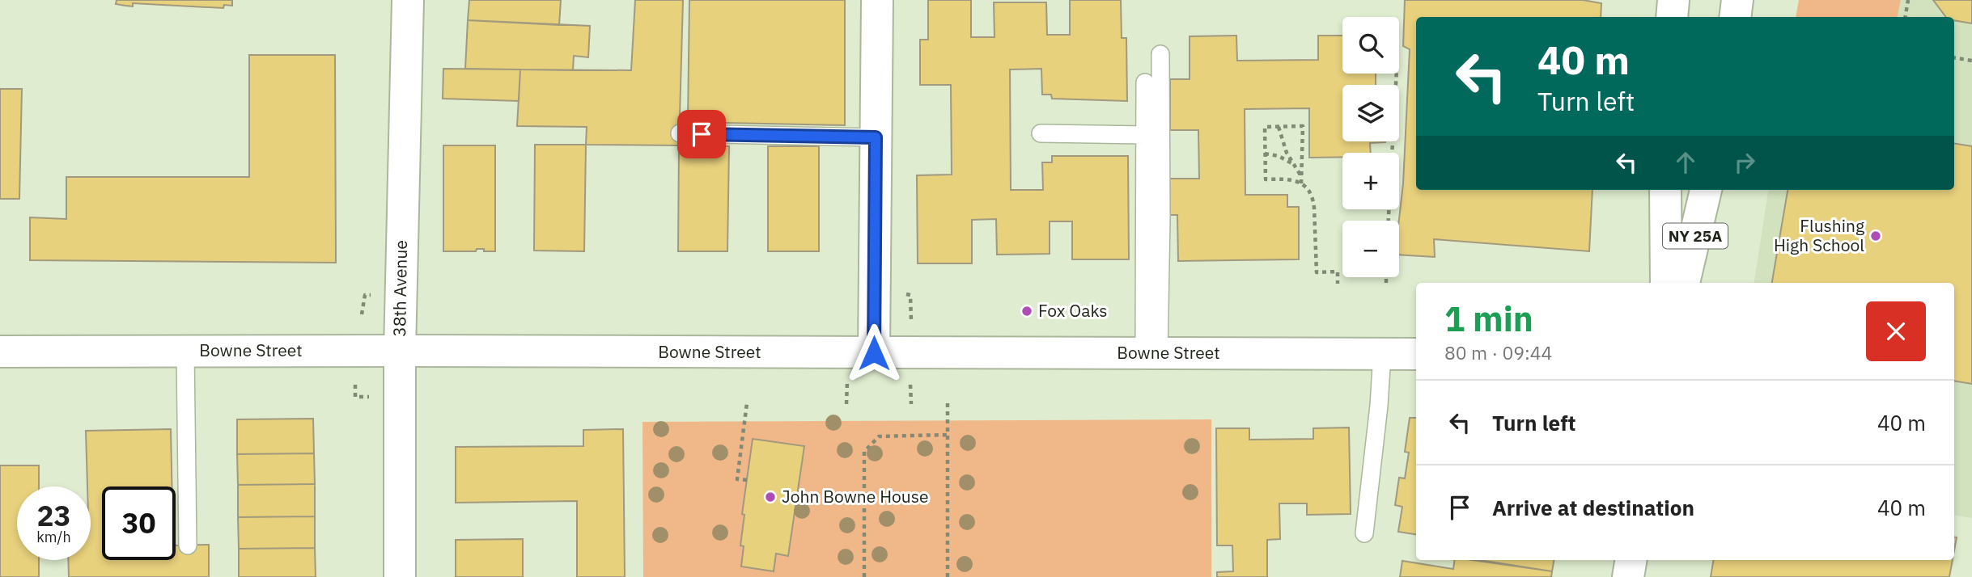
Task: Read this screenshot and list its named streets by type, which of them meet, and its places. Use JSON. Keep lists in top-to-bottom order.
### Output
{
  "streets": {
    "street": ["NY 25A", "38th Avenue", "Bowne Street"]
  },
  "crossings": [
    ["38th Avenue", "Bowne Street"]
  ],
  "places": ["Flushing High School", "Fox Oaks", "John Bowne House"],
  "page": {
    "map_buttons": ["+", "−"],
    "turn": ["40 m", "Turn left"],
    "heading": ["1 min", "80 m · 09:44"],
    "list": [
      {
        "name": "Turn left",
        "value": "40 m"
      },
      {
        "name": "Arrive at destination",
        "value": "40 m"
      }
    ],
    "speed": "23 km/h",
    "limit": "30"
  }
}
